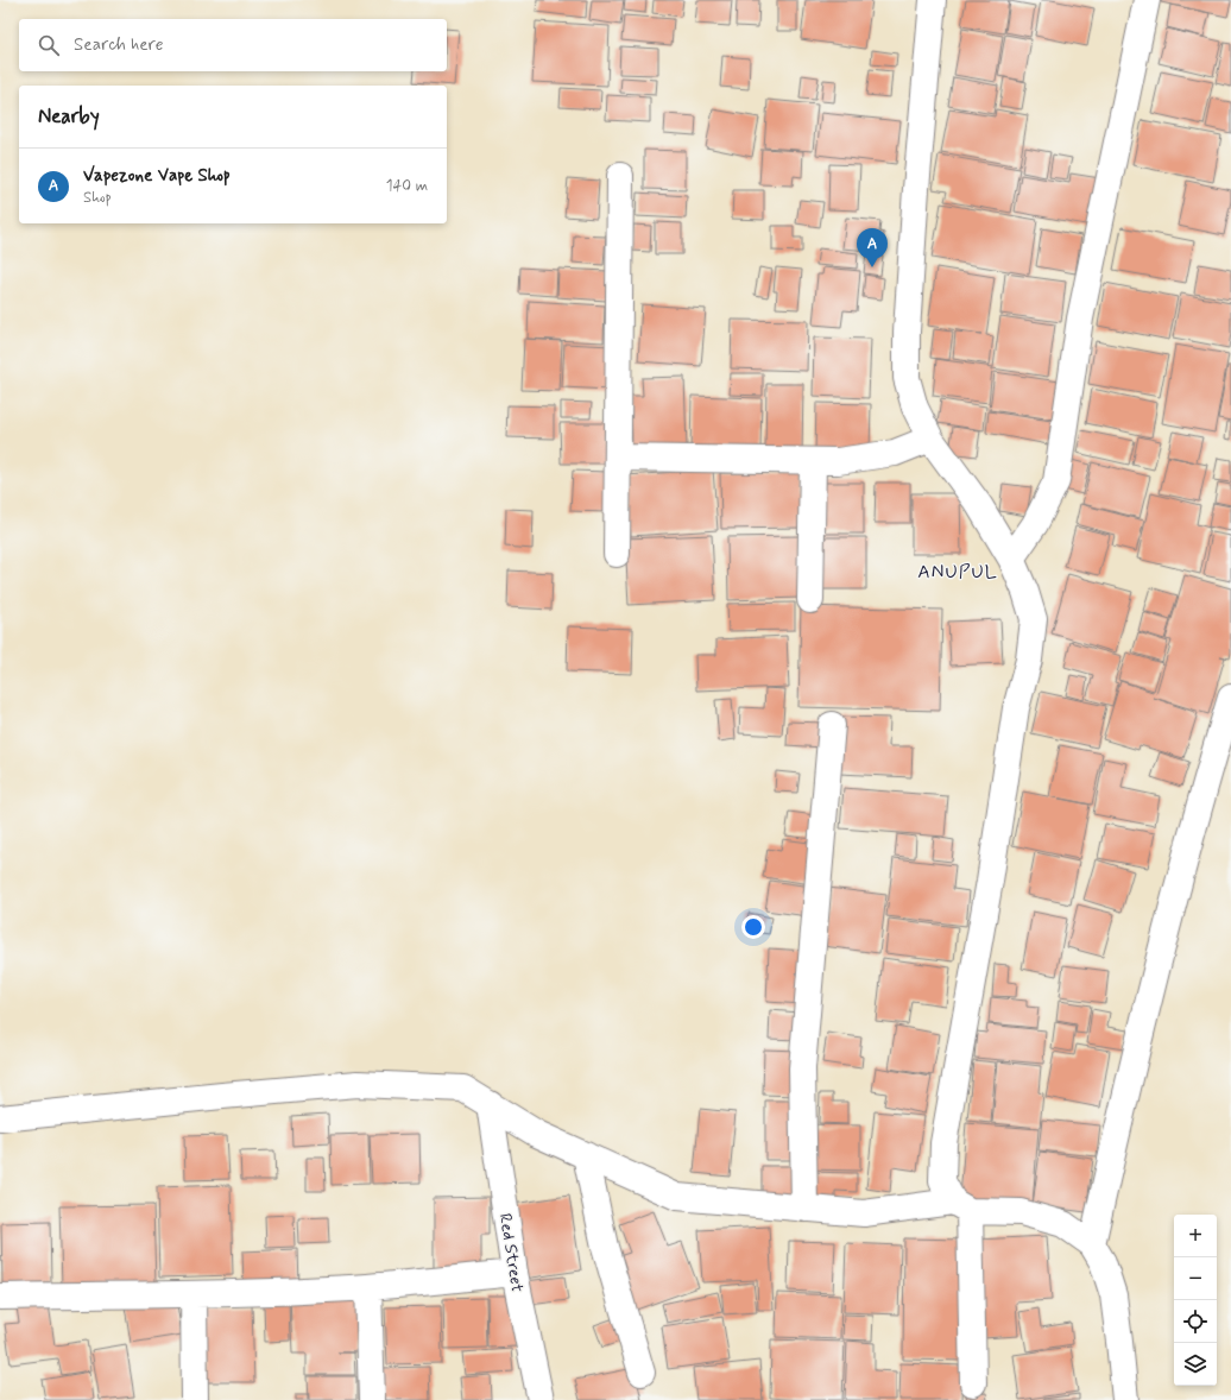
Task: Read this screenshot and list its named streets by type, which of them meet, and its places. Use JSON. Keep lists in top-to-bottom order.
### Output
{
  "streets": {
    "street": ["Red Street"]
  },
  "districts": ["ANUPUL"],
  "page": {
    "search": "Search here",
    "heading": "Nearby",
    "list": [
      {
        "mark": "A",
        "name": "Vapezone Vape Shop",
        "note": "Shop",
        "value": "140 m"
      }
    ],
    "pins": "A",
    "map_buttons": ["+", "−"]
  }
}
